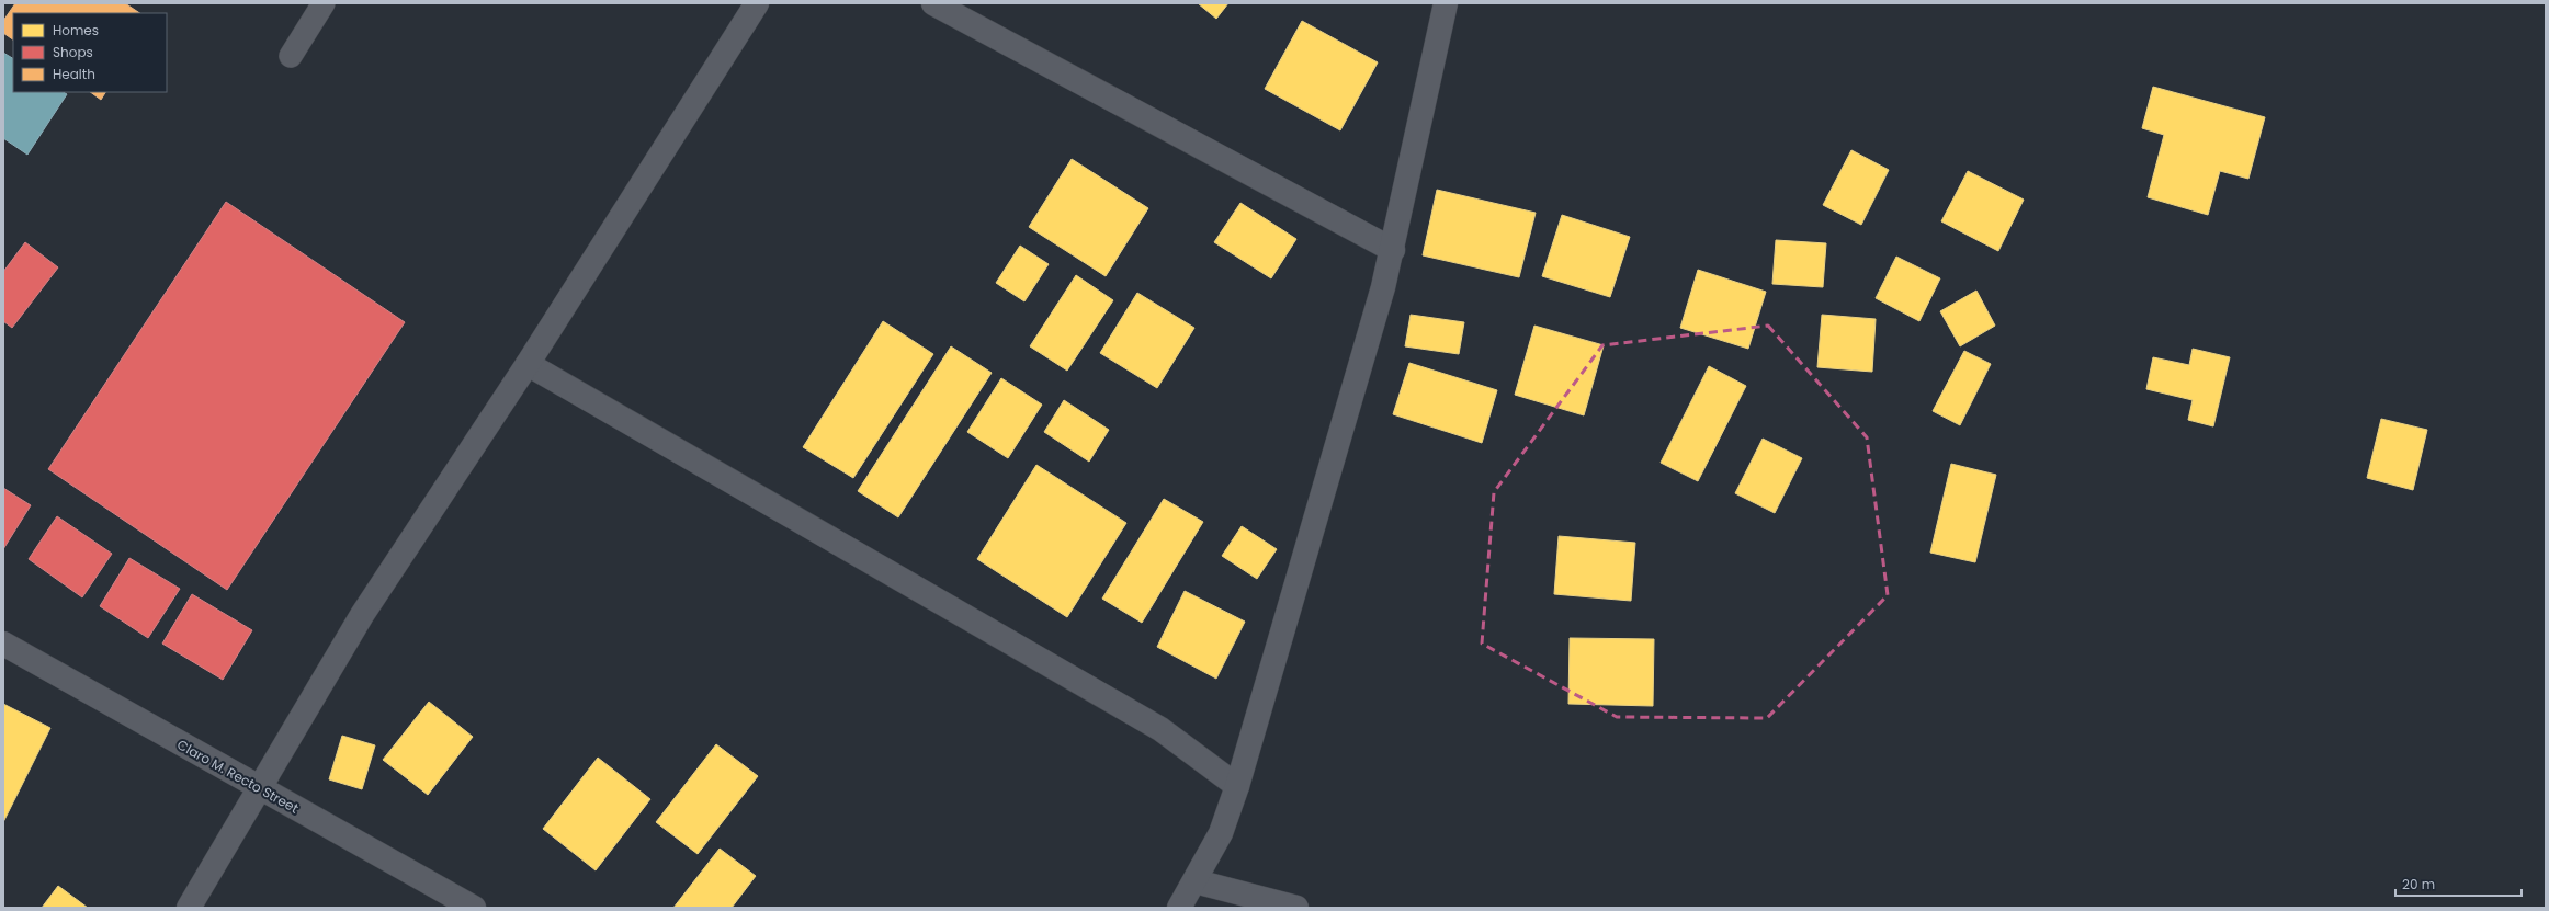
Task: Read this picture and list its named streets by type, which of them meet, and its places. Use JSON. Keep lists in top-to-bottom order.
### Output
{
  "streets": {
    "street": ["Claro M. Recto Street"]
  },
  "legend": ["Homes", "Shops", "Health"],
  "scale_bar": "20 m"
}
